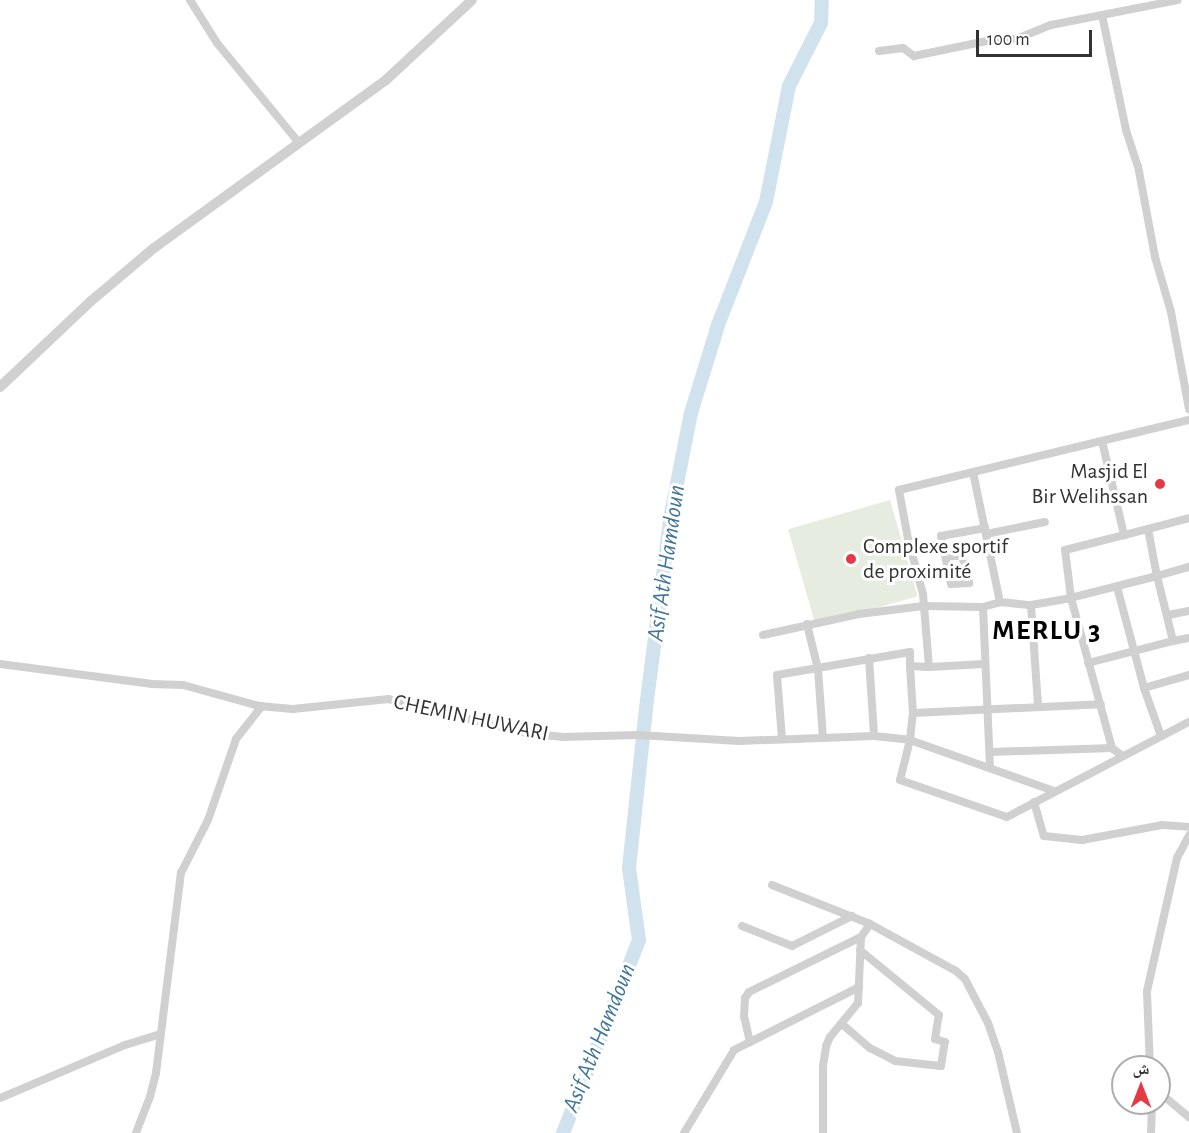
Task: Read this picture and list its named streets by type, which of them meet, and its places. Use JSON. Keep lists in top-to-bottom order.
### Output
{
  "streets": {
    "street": ["CHEMIN HUWARI"]
  },
  "districts": ["MERLU 3"],
  "water": ["Asif Ath Hamdoun"],
  "places": ["Masjid El Bir Welihssan", "Complexe sportif de proximité"],
  "scale_bar": "100 m",
  "north": "top"
}
